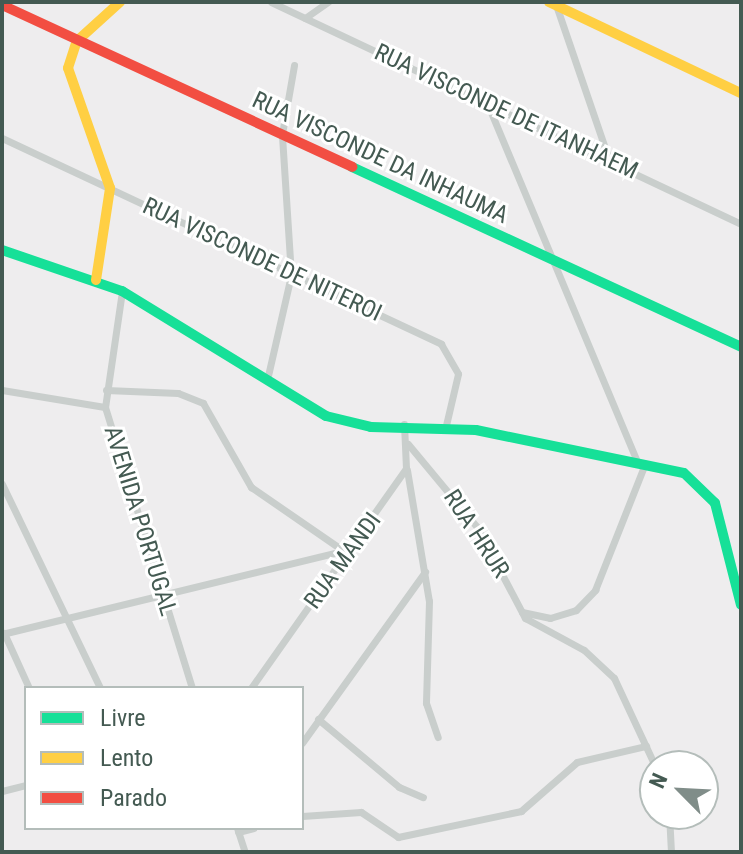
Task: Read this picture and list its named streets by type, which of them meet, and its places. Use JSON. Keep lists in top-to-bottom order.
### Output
{
  "streets": {
    "main road": ["RUA VISCONDE DA INHAUMA"],
    "street": [
      "RUA VISCONDE DE ITANHAEM",
      "RUA VISCONDE DE NITEROI",
      "AVENIDA PORTUGAL",
      "RUA HRUR",
      "RUA MANDI"
    ]
  },
  "crossings": [
    ["RUA HRUR", "RUA MANDI"]
  ],
  "legend": ["Livre", "Lento", "Parado"],
  "north": "top left"
}
